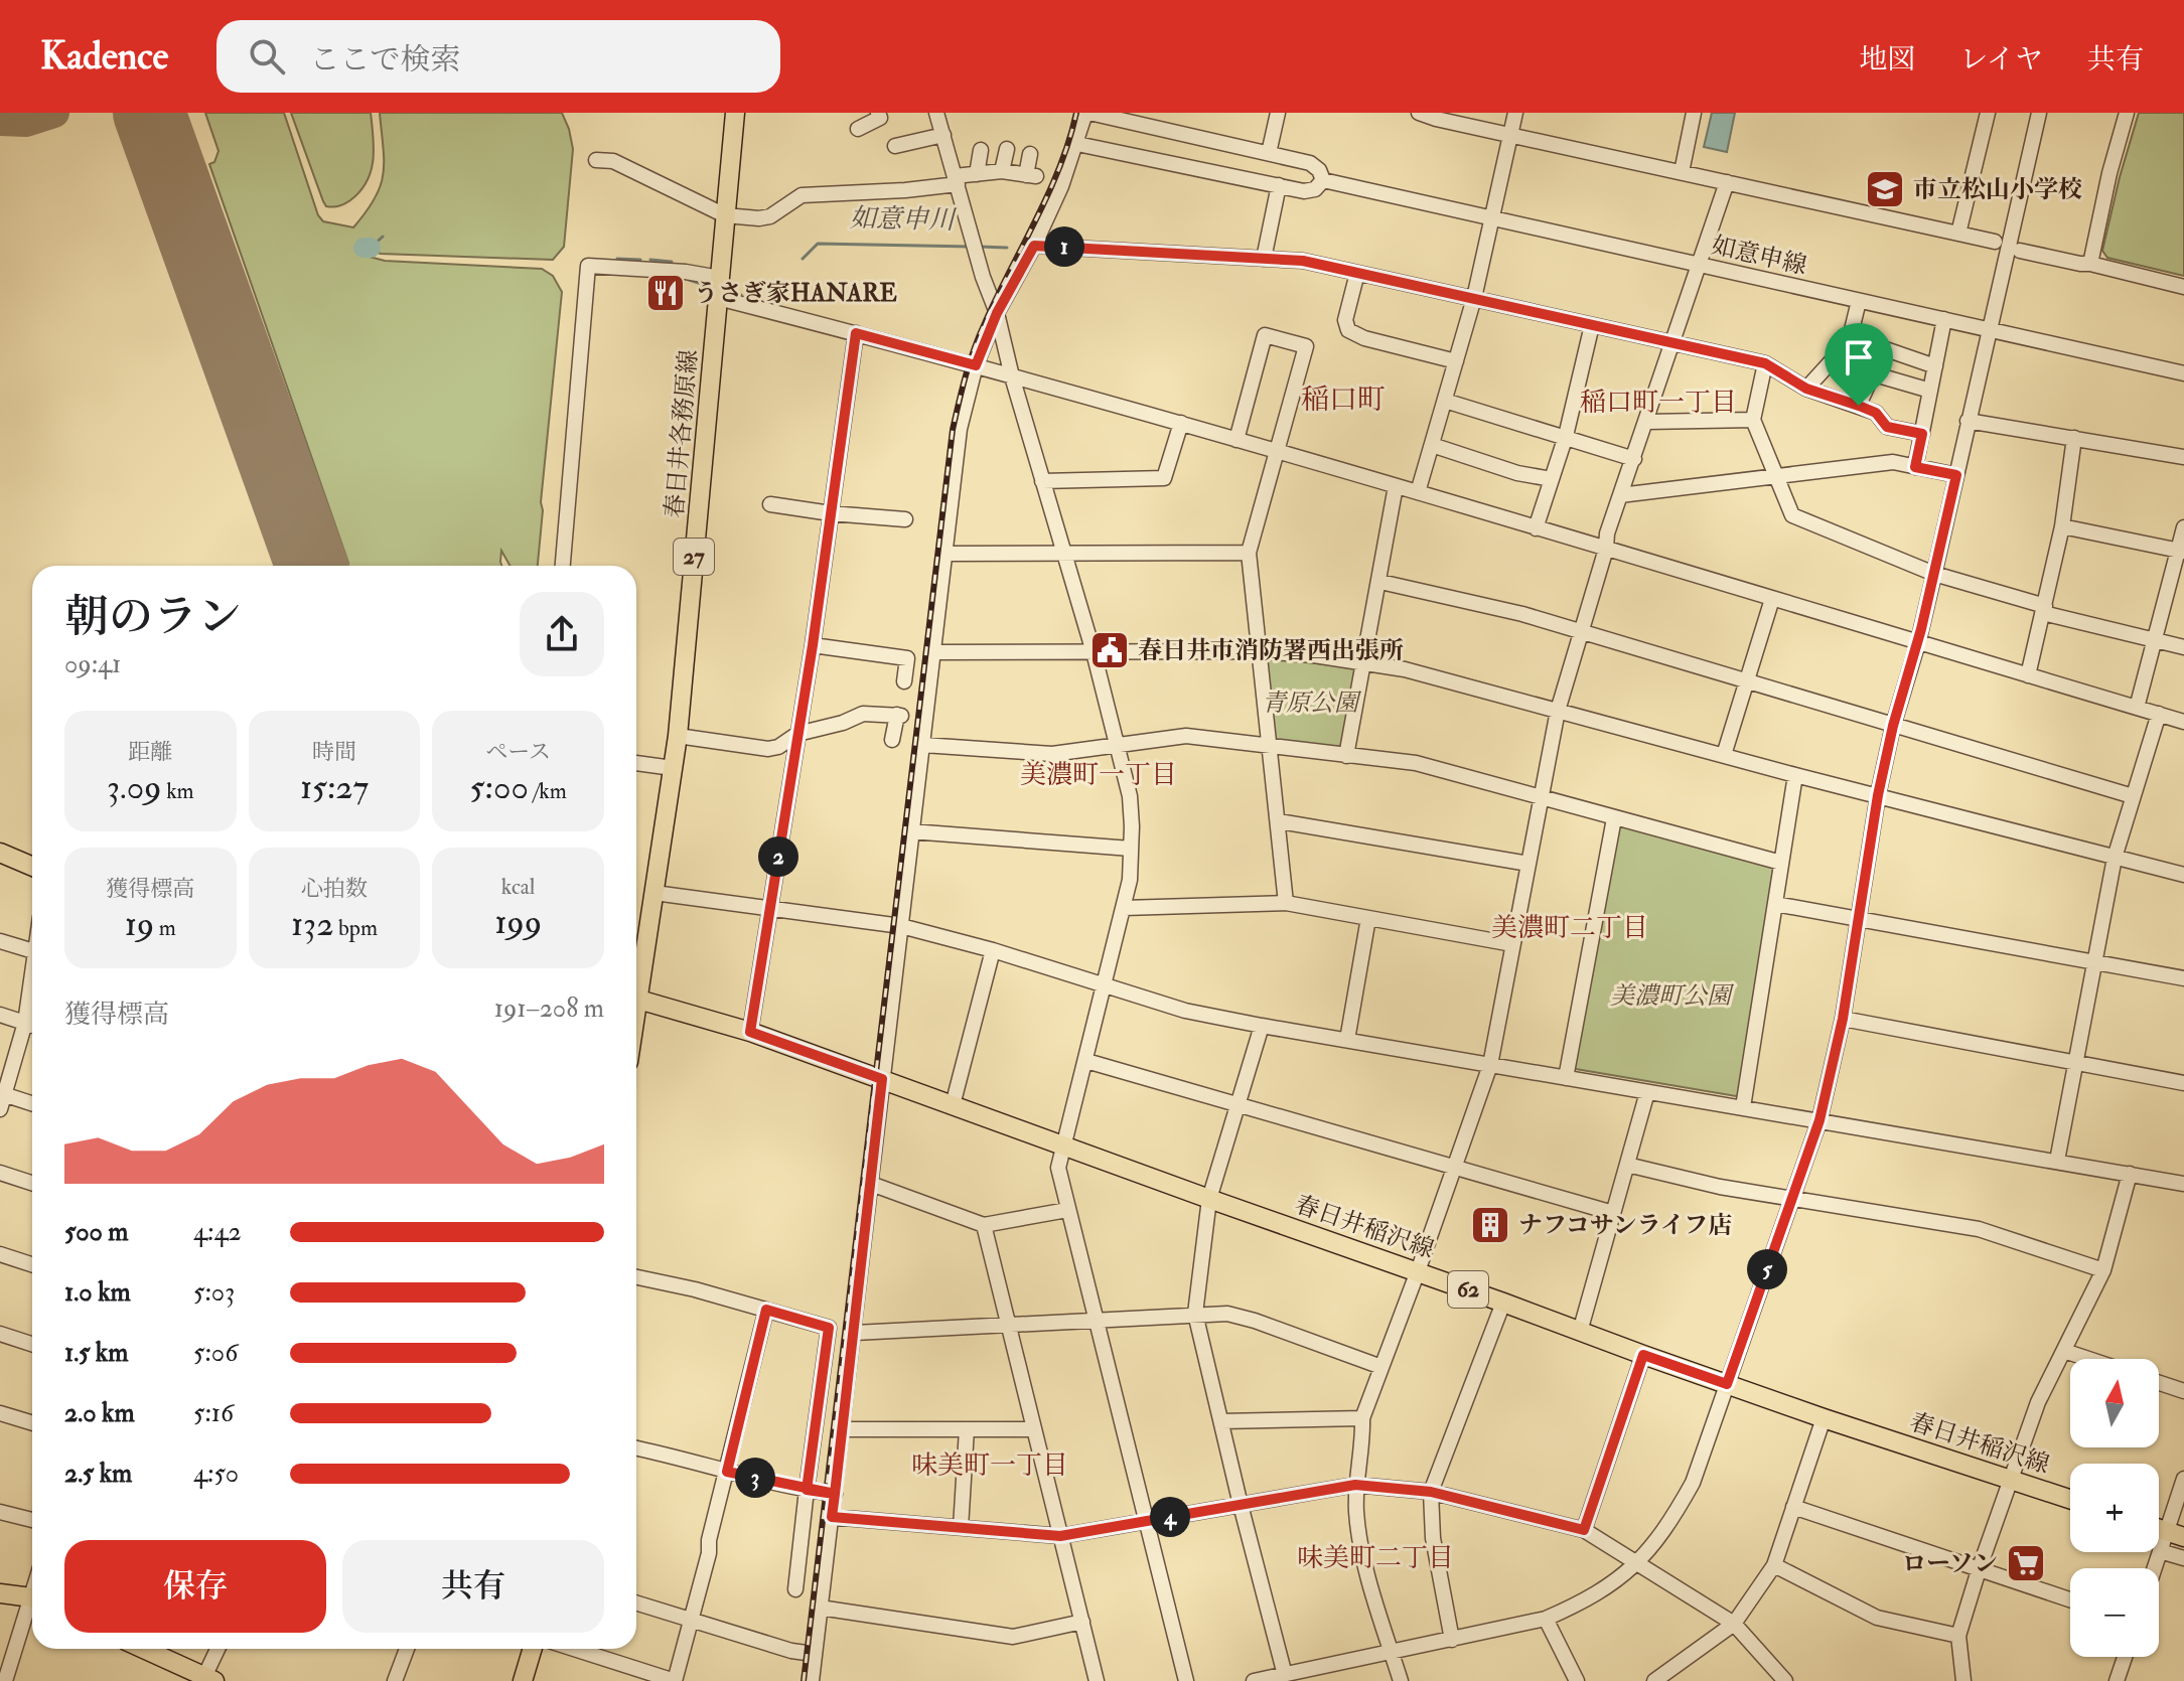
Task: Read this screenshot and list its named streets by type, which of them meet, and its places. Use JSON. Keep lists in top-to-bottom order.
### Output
{
  "streets": {
    "main road": [
      "春日井各務原線",
      "27",
      "春日井稲沢線",
      "62"
    ],
    "street": ["如意申線"]
  },
  "districts": [
    "稲口町",
    "稲口町一丁目",
    "美濃町一丁目",
    "美濃町二丁目",
    "味美町一丁目",
    "味美町二丁目"
  ],
  "water": ["如意申川"],
  "parks": ["青原公園", "美濃町公園"],
  "places": {
    "school or university": ["市立松山小学校"],
    "restaurant": ["うさぎ家HANARE"],
    "public building": ["春日井市消防署西出張所"],
    "building": ["ナフコサンライフ店"],
    "supermarket": ["ローソン"]
  },
  "north": "top",
  "page": {
    "header": "Kadence",
    "search": "ここで検索",
    "nav": ["地図", "レイヤ", "共有"],
    "pins": [
      "1",
      "2",
      "5",
      "3",
      "4"
    ],
    "heading": ["朝のラン", "09:41"],
    "stats": [
      ["距離", "3.09 km"],
      ["時間", "15:27"],
      ["ペース", "5:00 /km"],
      ["獲得標高", "19 m"],
      ["心拍数", "132 bpm"],
      ["kcal", "199"]
    ],
    "chart": ["獲得標高", "191–208 m"],
    "list": [
      {
        "name": "500 m",
        "note": "4:42"
      },
      {
        "name": "1.0 km",
        "note": "5:03"
      },
      {
        "name": "1.5 km",
        "note": "5:06"
      },
      {
        "name": "2.0 km",
        "note": "5:16"
      },
      {
        "name": "2.5 km",
        "note": "4:50"
      }
    ],
    "map_buttons": ["+", "−"],
    "buttons": ["保存", "共有"]
  }
}
